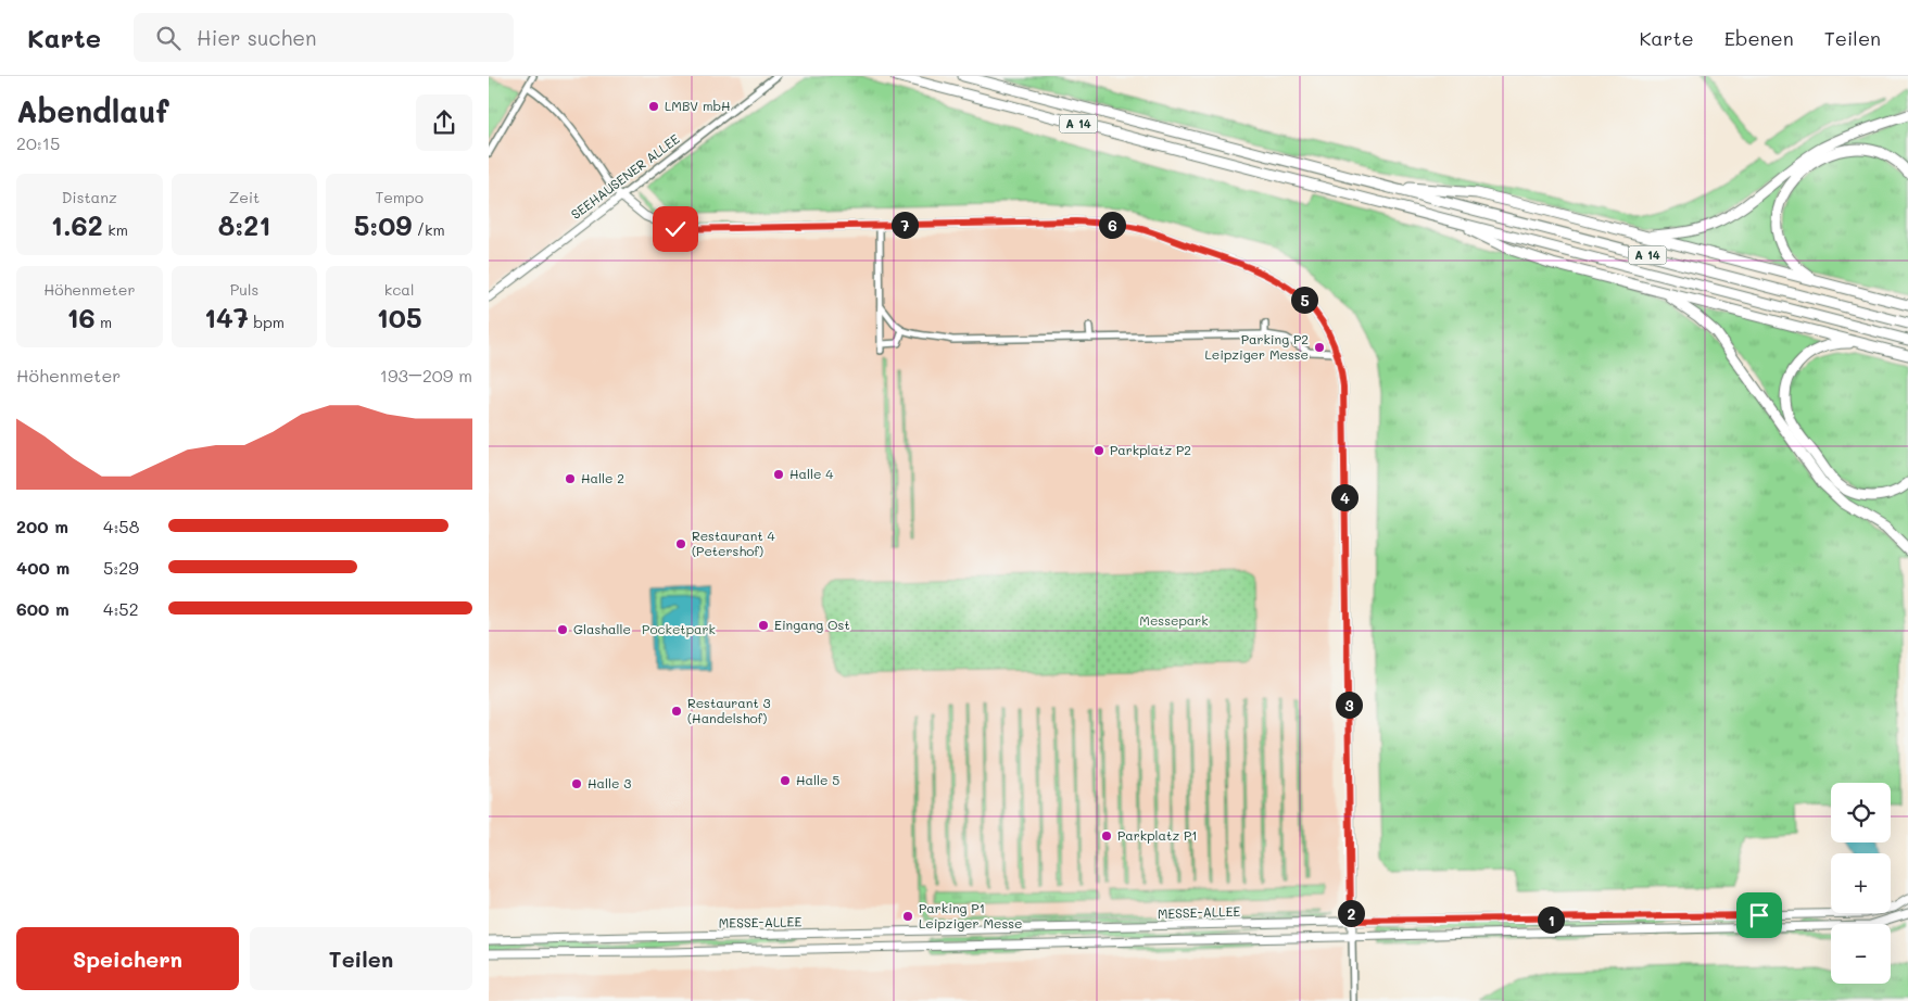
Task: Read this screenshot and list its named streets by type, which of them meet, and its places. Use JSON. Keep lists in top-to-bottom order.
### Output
{
  "streets": {
    "highway": ["A 14"],
    "main road": ["SEEHAUSENER ALLEE", "MESSE-ALLEE"]
  },
  "parks": ["Messepark", "Pocketpark"],
  "places": [
    "LMBV mbH",
    "Parking P2 Leipziger Messe",
    "Parkplatz P2",
    "Halle 4",
    "Halle 2",
    "Restaurant 4 (Petershof)",
    "Eingang Ost",
    "Glashalle",
    "Restaurant 3 (Handelshof)",
    "Halle 5",
    "Halle 3",
    "Parkplatz P1",
    "Parking P1 Leipziger Messe"
  ],
  "page": {
    "header": "Karte",
    "search": "Hier suchen",
    "nav": ["Karte", "Ebenen", "Teilen"],
    "heading": ["Abendlauf", "20:15"],
    "stats": [
      ["Distanz", "1.62 km"],
      ["Zeit", "8:21"],
      ["Tempo", "5:09 /km"],
      ["Höhenmeter", "16 m"],
      ["Puls", "147 bpm"],
      ["kcal", "105"]
    ],
    "pins": [
      "6",
      "7",
      "5",
      "4",
      "3",
      "2",
      "1"
    ],
    "chart": ["Höhenmeter", "193–209 m"],
    "list": [
      {
        "name": "200 m",
        "note": "4:58"
      },
      {
        "name": "400 m",
        "note": "5:29"
      },
      {
        "name": "600 m",
        "note": "4:52"
      }
    ],
    "map_buttons": ["+", "−"],
    "buttons": ["Speichern", "Teilen"]
  }
}
